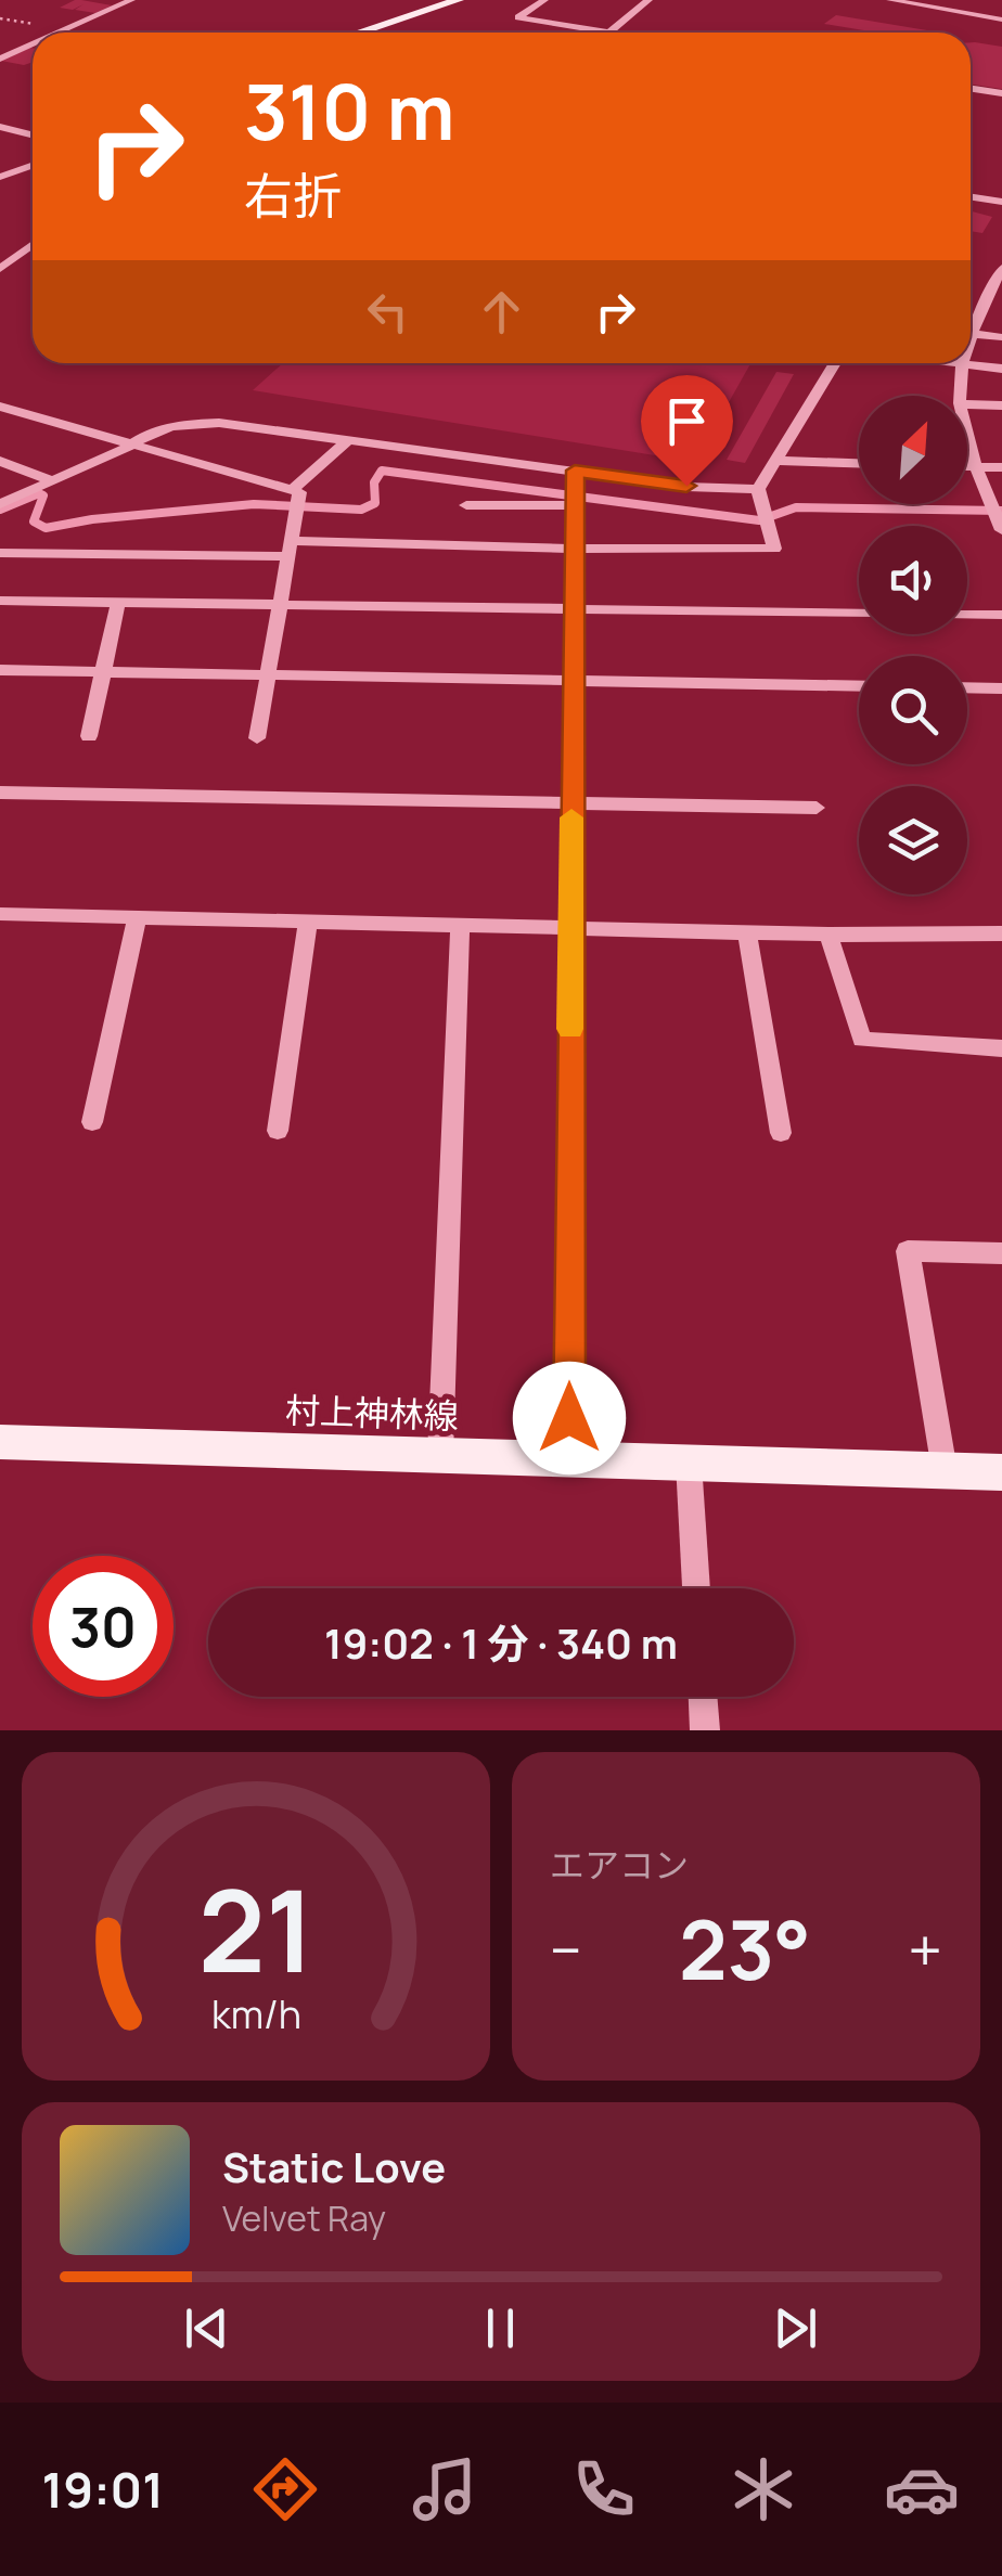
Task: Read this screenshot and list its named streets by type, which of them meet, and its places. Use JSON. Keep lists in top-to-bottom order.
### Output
{
  "streets": {
    "main road": ["村上神林線"]
  },
  "north": "top right",
  "page": {
    "turn": ["310 m", "右折"],
    "limit": "30",
    "trip": "19:02 · 1 分 · 340 m",
    "tile": "エアコン",
    "heat": ["−", "23°", "+"],
    "song": ["Static Love", "Velvet Ray"],
    "tabs": "19:01",
    "gauge": ["21", "km/h"]
  }
}
